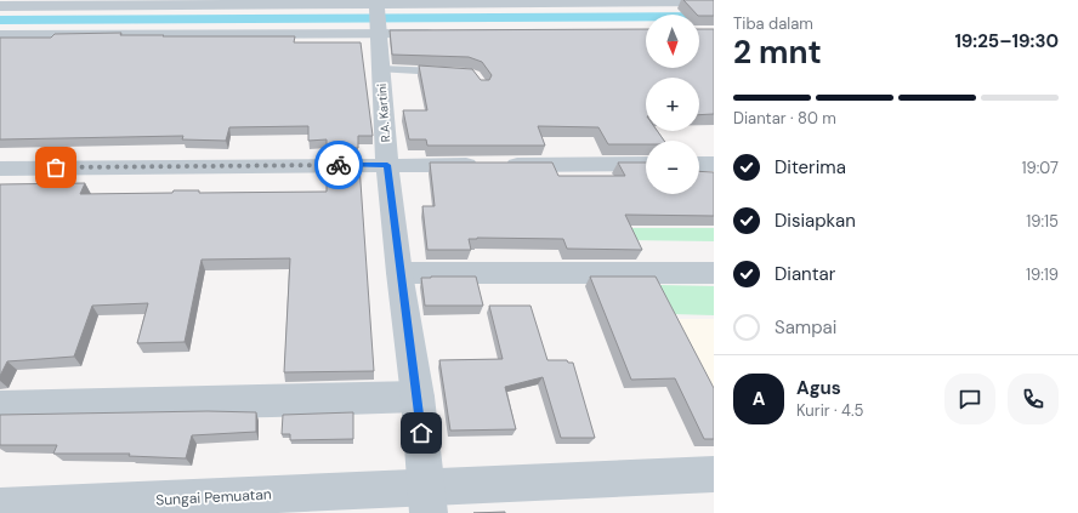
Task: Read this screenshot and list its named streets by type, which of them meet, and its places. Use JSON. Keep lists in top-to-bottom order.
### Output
{
  "streets": {
    "street": ["R.A. Kartini", "Sungai Pemuatan"]
  },
  "crossings": [
    ["R.A. Kartini", "Sungai Pemuatan"]
  ],
  "north": "bottom",
  "page": {
    "heading": ["2 mnt", "Tiba dalam", "19:25–19:30"],
    "panel": ["Agus", "Kurir · 4.5"],
    "map_buttons": ["+", "−"],
    "bar": "Diantar · 80 m",
    "list": [
      ["Diterima", "19:07"],
      ["Disiapkan", "19:15"],
      ["Diantar", "19:19"],
      "Sampai"
    ],
    "round": "A"
  }
}
